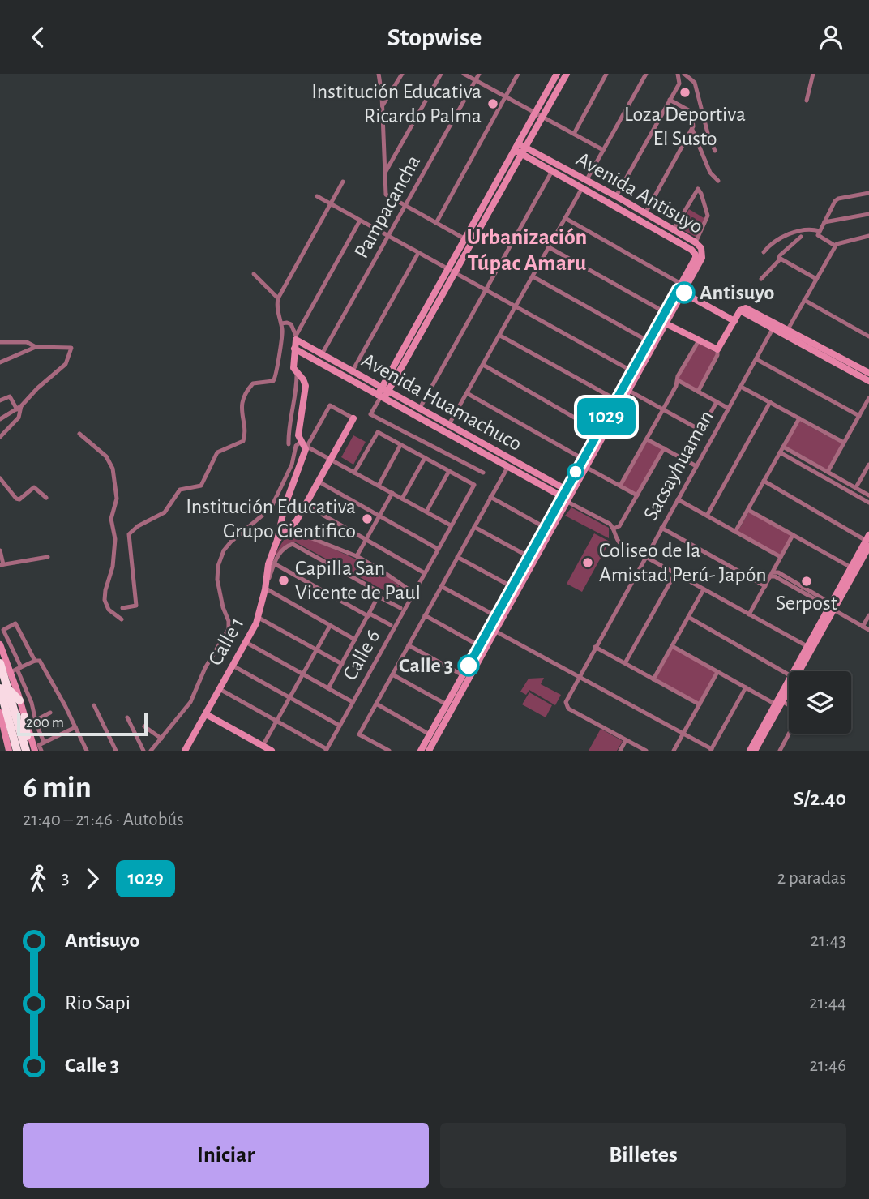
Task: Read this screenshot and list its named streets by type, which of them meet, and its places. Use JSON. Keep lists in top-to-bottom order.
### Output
{
  "streets": {
    "street": [
      "Avenida Antisuyo",
      "Pampacancha",
      "Avenida Huamachuco",
      "Sacsayhuaman",
      "Calle 1",
      "Calle 6"
    ]
  },
  "crossings": [
    ["Pampacancha", "Avenida Huamachuco"],
    ["Avenida Huamachuco", "Calle 1"]
  ],
  "districts": ["Urbanización Túpac Amaru"],
  "places": [
    "Loza Deportiva El Susto",
    "Institución Educativa Ricardo Palma",
    "Antisuyo",
    "Institución Educativa Grupo Cientifico",
    "Coliseo de la Amistad Perú- Japón",
    "Capilla San Vicente de Paul",
    "Serpost",
    "Calle 3"
  ],
  "lines": ["bus line 1029"],
  "scale_bar": "200 m",
  "page": {
    "header": "Stopwise",
    "on_map": "1029",
    "scale": "200 m",
    "heading": ["6 min", "21:40 – 21:46 · Autobús", "S/2.40"],
    "legs": ["3", "1029", "2 paradas"],
    "list": [
      {
        "name": "Antisuyo",
        "value": "21:43"
      },
      {
        "name": "Rio Sapi",
        "value": "21:44"
      },
      {
        "name": "Calle 3",
        "value": "21:46"
      }
    ],
    "buttons": ["Iniciar", "Billetes"]
  }
}
